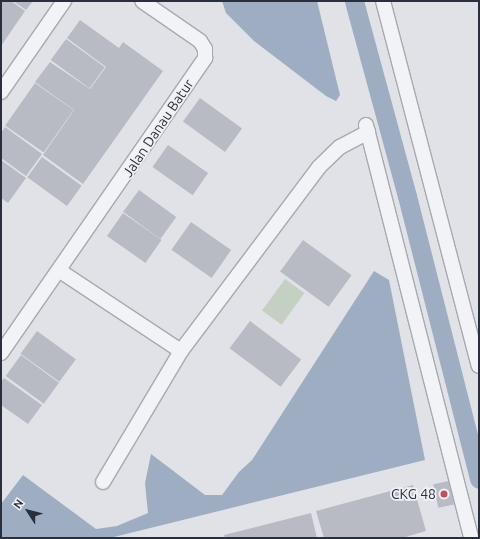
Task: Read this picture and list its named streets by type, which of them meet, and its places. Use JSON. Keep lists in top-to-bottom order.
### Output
{
  "streets": {
    "street": ["Jalan Danau Batur"]
  },
  "places": ["CKG 48"],
  "north": "top left"
}
